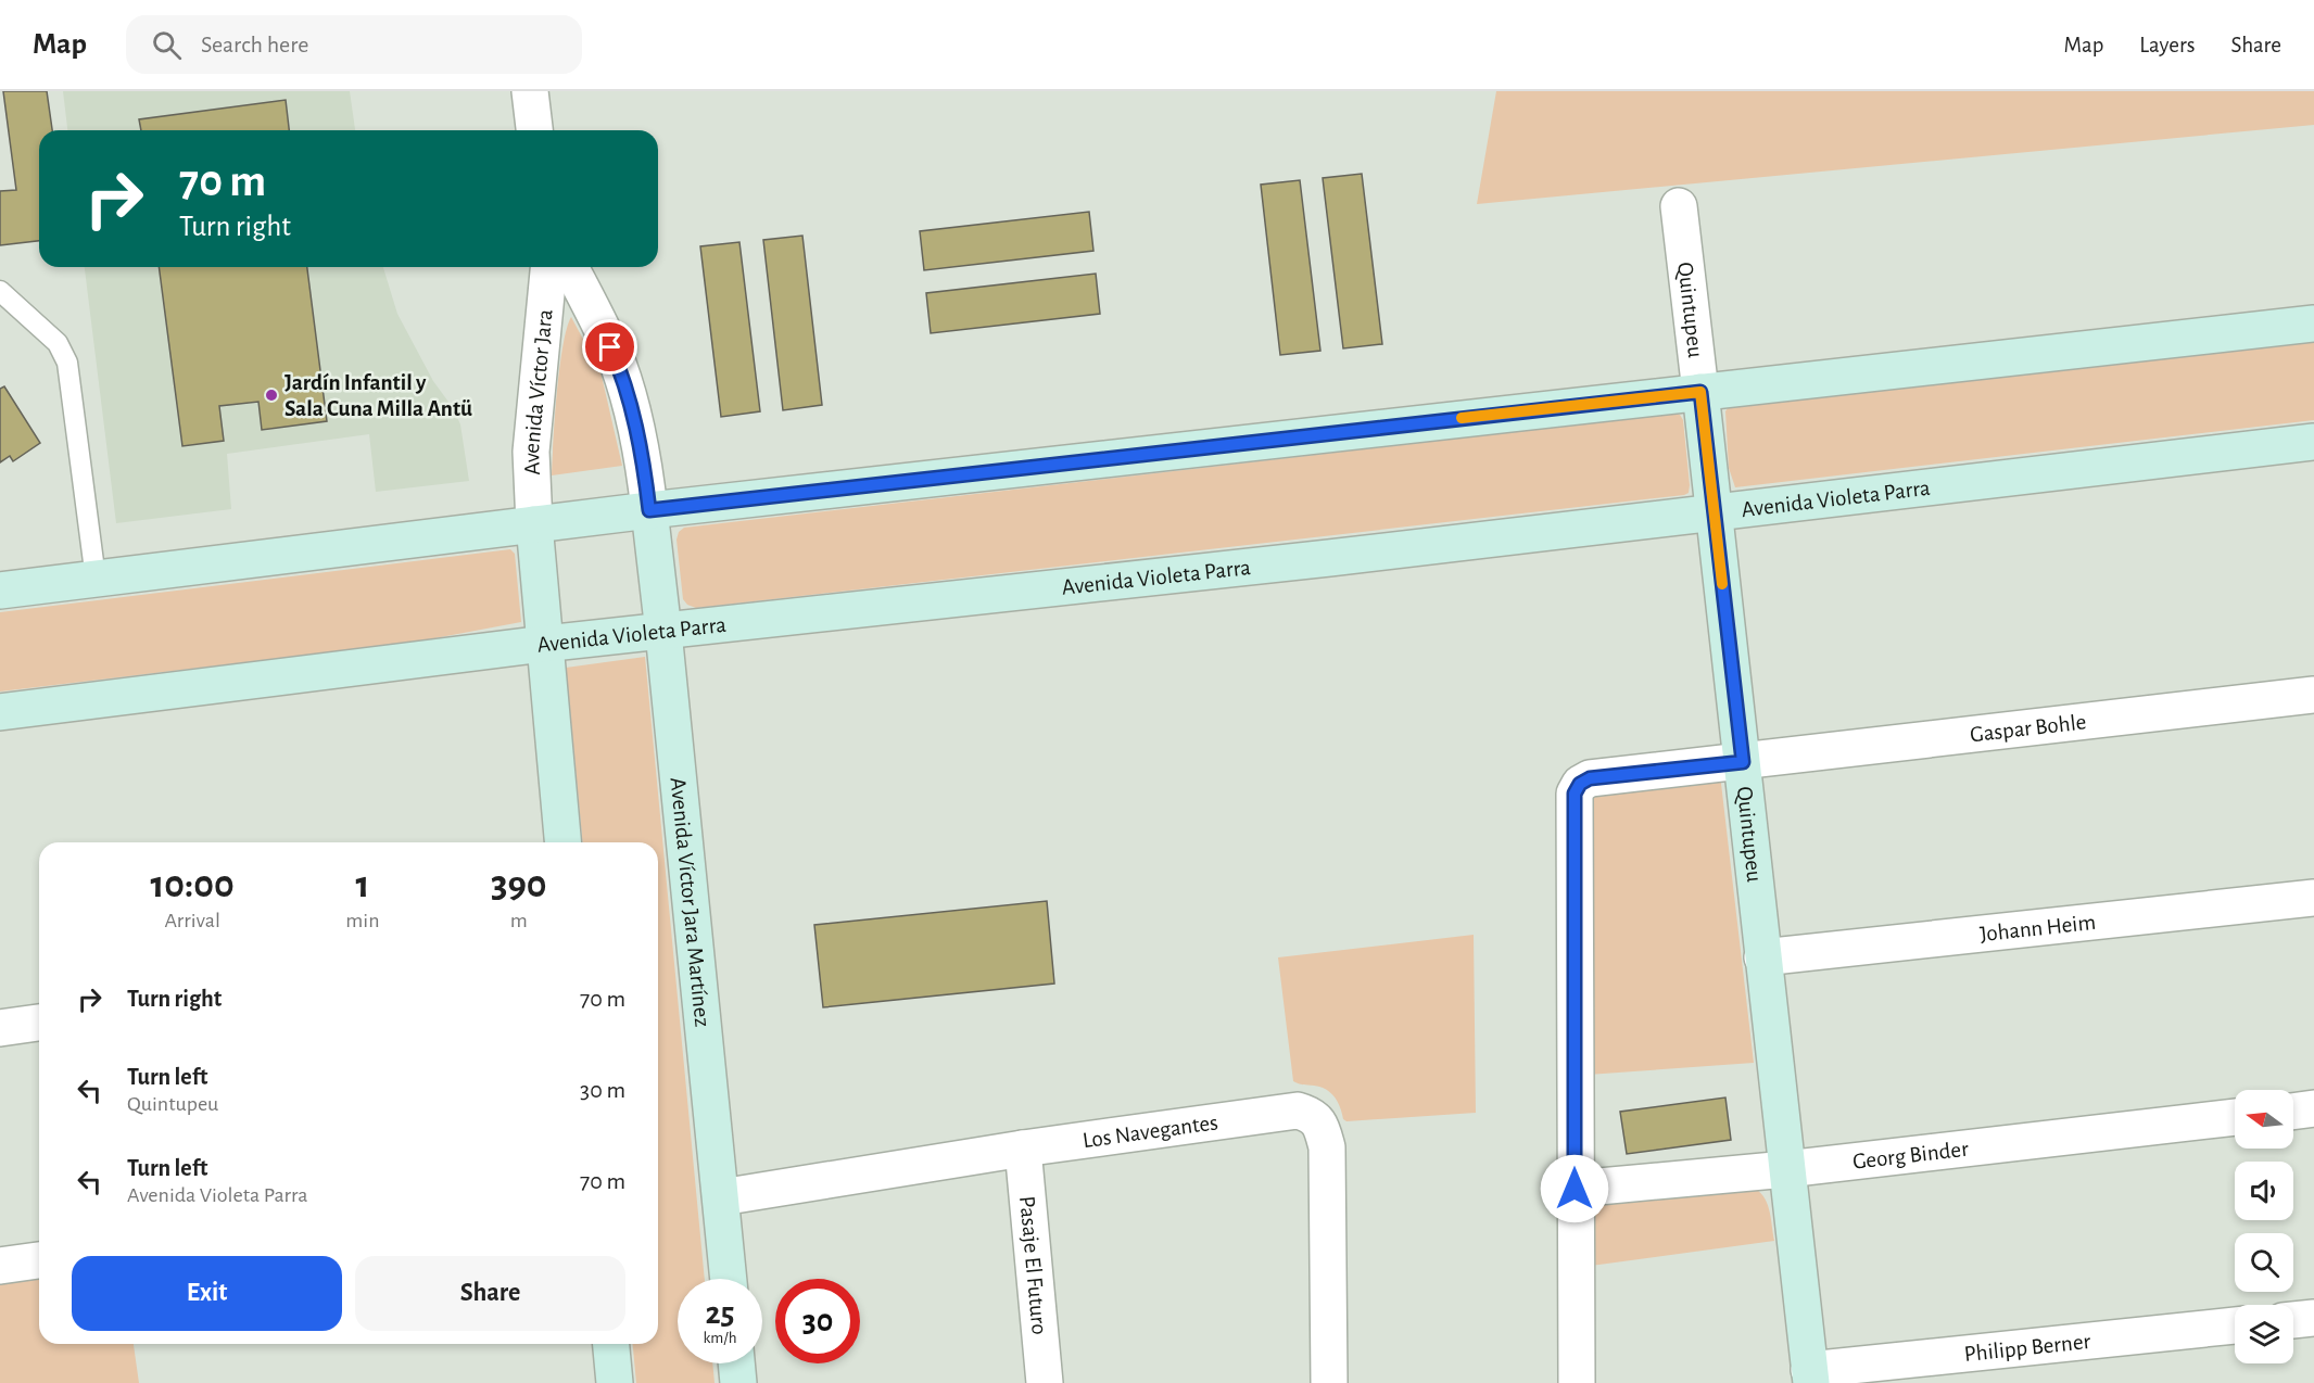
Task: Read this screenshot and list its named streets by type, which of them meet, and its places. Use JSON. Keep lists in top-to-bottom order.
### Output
{
  "streets": {
    "main road": ["Quintupeu", "Avenida Violeta Parra", "Avenida Víctor Jara Martínez"],
    "street": [
      "Avenida Víctor Jara",
      "Gaspar Bohle",
      "Johann Heim",
      "Los Navegantes",
      "Georg Binder",
      "Pasaje El Futuro",
      "Philipp Berner"
    ]
  },
  "crossings": [
    ["Quintupeu", "Avenida Violeta Parra"],
    ["Quintupeu", "Gaspar Bohle"],
    ["Quintupeu", "Johann Heim"],
    ["Quintupeu", "Georg Binder"],
    ["Quintupeu", "Philipp Berner"],
    ["Avenida Víctor Jara", "Avenida Víctor Jara Martínez"],
    ["Avenida Violeta Parra", "Avenida Víctor Jara Martínez"],
    ["Gaspar Bohle", "Georg Binder"],
    ["Avenida Víctor Jara Martínez", "Los Navegantes"],
    ["Los Navegantes", "Pasaje El Futuro"]
  ],
  "places": ["Jardín Infantil y Sala Cuna Milla Antü"],
  "north": "left",
  "page": {
    "header": "Map",
    "search": "Search here",
    "nav": ["Map", "Layers", "Share"],
    "turn": ["70 m", "Turn right"],
    "eta": [
      "10:00",
      "Arrival",
      "1",
      "min",
      "390",
      "m"
    ],
    "list": [
      {
        "name": "Turn right",
        "value": "70 m"
      },
      {
        "name": "Turn left",
        "note": "Quintupeu",
        "value": "30 m"
      },
      {
        "name": "Turn left",
        "note": "Avenida Violeta Parra",
        "value": "70 m"
      }
    ],
    "buttons": ["Exit", "Share"],
    "speed": "25 km/h",
    "limit": "30"
  }
}
